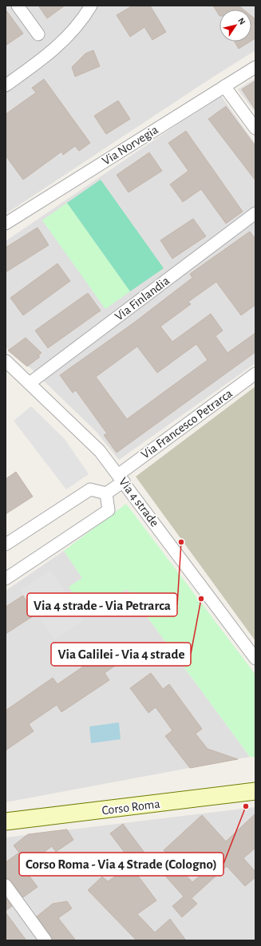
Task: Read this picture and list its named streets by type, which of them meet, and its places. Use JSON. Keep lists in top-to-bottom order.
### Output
{
  "streets": {
    "main road": ["Corso Roma"],
    "street": [
      "Via Norvegia",
      "Via Finlandia",
      "Via Francesco Petrarca",
      "Via 4 strade"
    ]
  },
  "crossings": [
    ["Via Finlandia", "Via 4 strade"],
    ["Via Francesco Petrarca", "Via 4 strade"]
  ],
  "places": ["Via 4 strade - Via Petrarca", "Via Galilei - Via 4 strade", "Corso Roma - Via 4 Strade (Cologno)"],
  "north": "top right"
}
